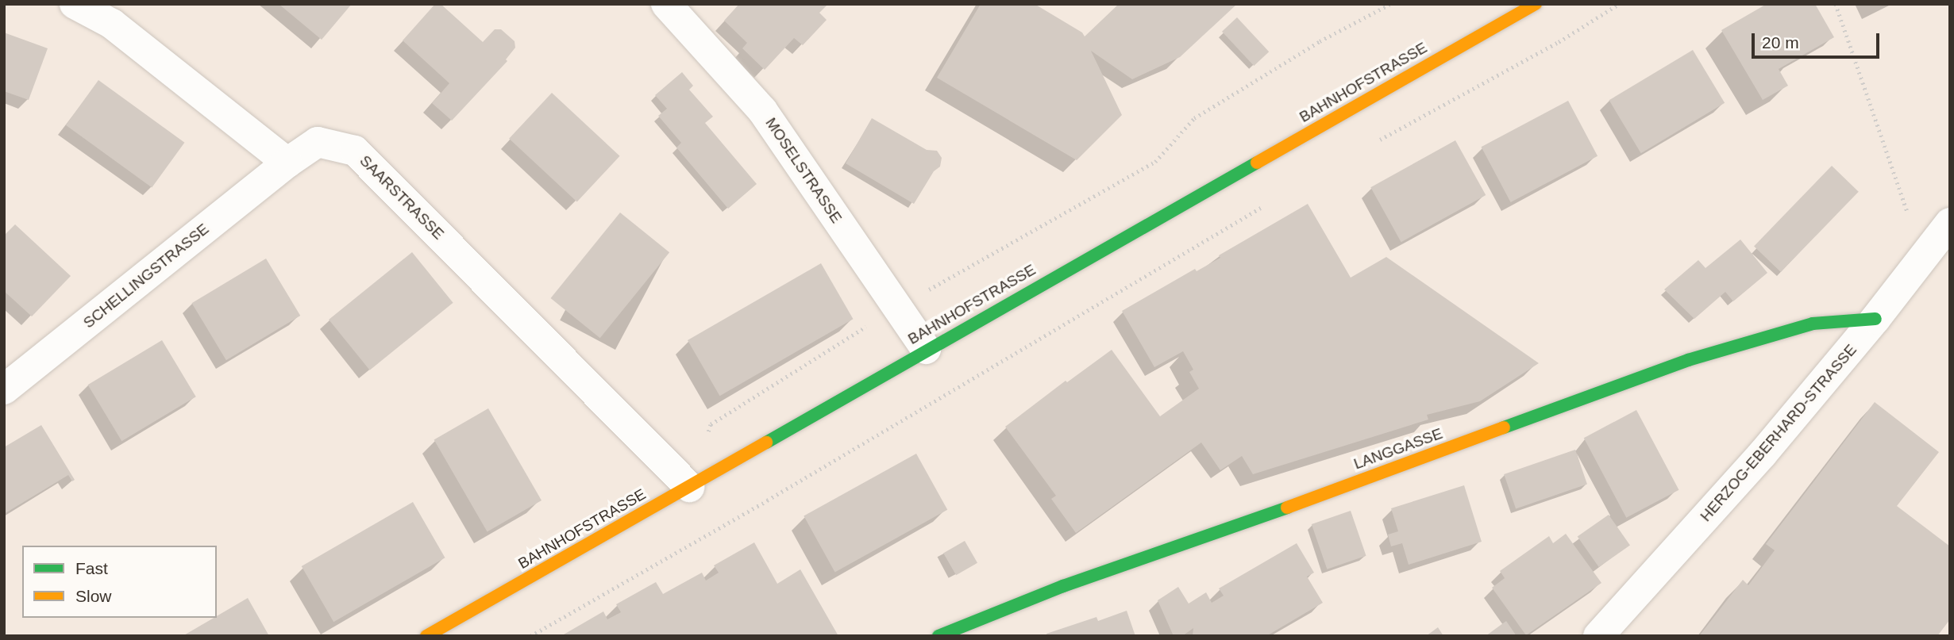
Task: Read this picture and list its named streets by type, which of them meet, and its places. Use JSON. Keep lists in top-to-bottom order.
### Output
{
  "streets": {
    "street": [
      "BAHNHOFSTRASSE",
      "MOSELSTRASSE",
      "SAARSTRASSE",
      "SCHELLINGSTRASSE",
      "HERZOG-EBERHARD-STRASSE",
      "LANGGASSE"
    ]
  },
  "crossings": [
    ["BAHNHOFSTRASSE", "MOSELSTRASSE"],
    ["BAHNHOFSTRASSE", "SAARSTRASSE"],
    ["SAARSTRASSE", "SCHELLINGSTRASSE"],
    ["HERZOG-EBERHARD-STRASSE", "LANGGASSE"]
  ],
  "legend": ["Fast", "Slow"],
  "scale_bar": "20 m"
}
